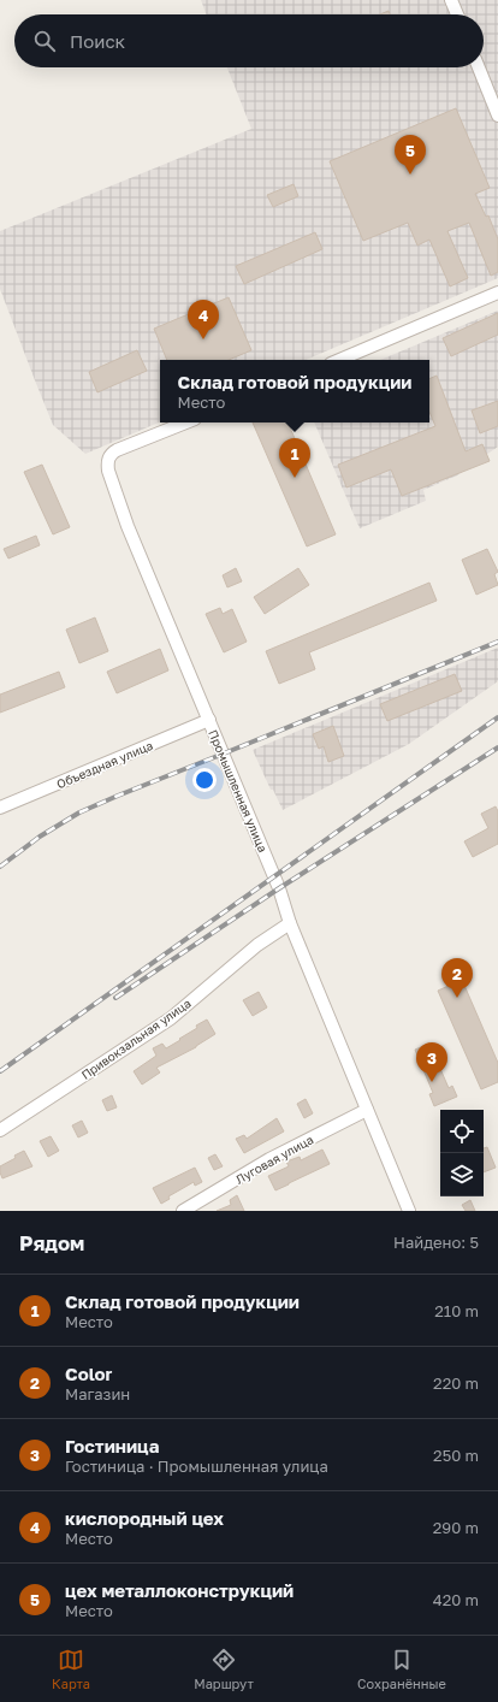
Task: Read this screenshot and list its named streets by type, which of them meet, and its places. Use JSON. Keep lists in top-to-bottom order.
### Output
{
  "streets": {
    "street": [
      "Объездная улица",
      "Промышленная улица",
      "Привокзальная улица",
      "Луговая улица"
    ]
  },
  "crossings": [
    ["Объездная улица", "Промышленная улица"],
    ["Промышленная улица", "Привокзальная улица"],
    ["Промышленная улица", "Луговая улица"]
  ],
  "page": {
    "search": "Поиск",
    "pins": [
      "5",
      "4",
      "1",
      "2",
      "3"
    ],
    "popup": ["Склад готовой продукции", "Место"],
    "heading": ["Рядом", "Найдено: 5"],
    "list": [
      {
        "mark": "1",
        "name": "Склад готовой продукции",
        "note": "Место",
        "value": "210 m"
      },
      {
        "mark": "2",
        "name": "Color",
        "note": "Магазин",
        "value": "220 m"
      },
      {
        "mark": "3",
        "name": "Гостиница",
        "note": "Гостиница · Промышленная улица",
        "value": "250 m"
      },
      {
        "mark": "4",
        "name": "кислородный цех",
        "note": "Место",
        "value": "290 m"
      },
      {
        "mark": "5",
        "name": "цех металлоконструкций",
        "note": "Место",
        "value": "420 m"
      }
    ],
    "nav": ["Карта", "Маршрут", "Сохранённые"]
  }
}
